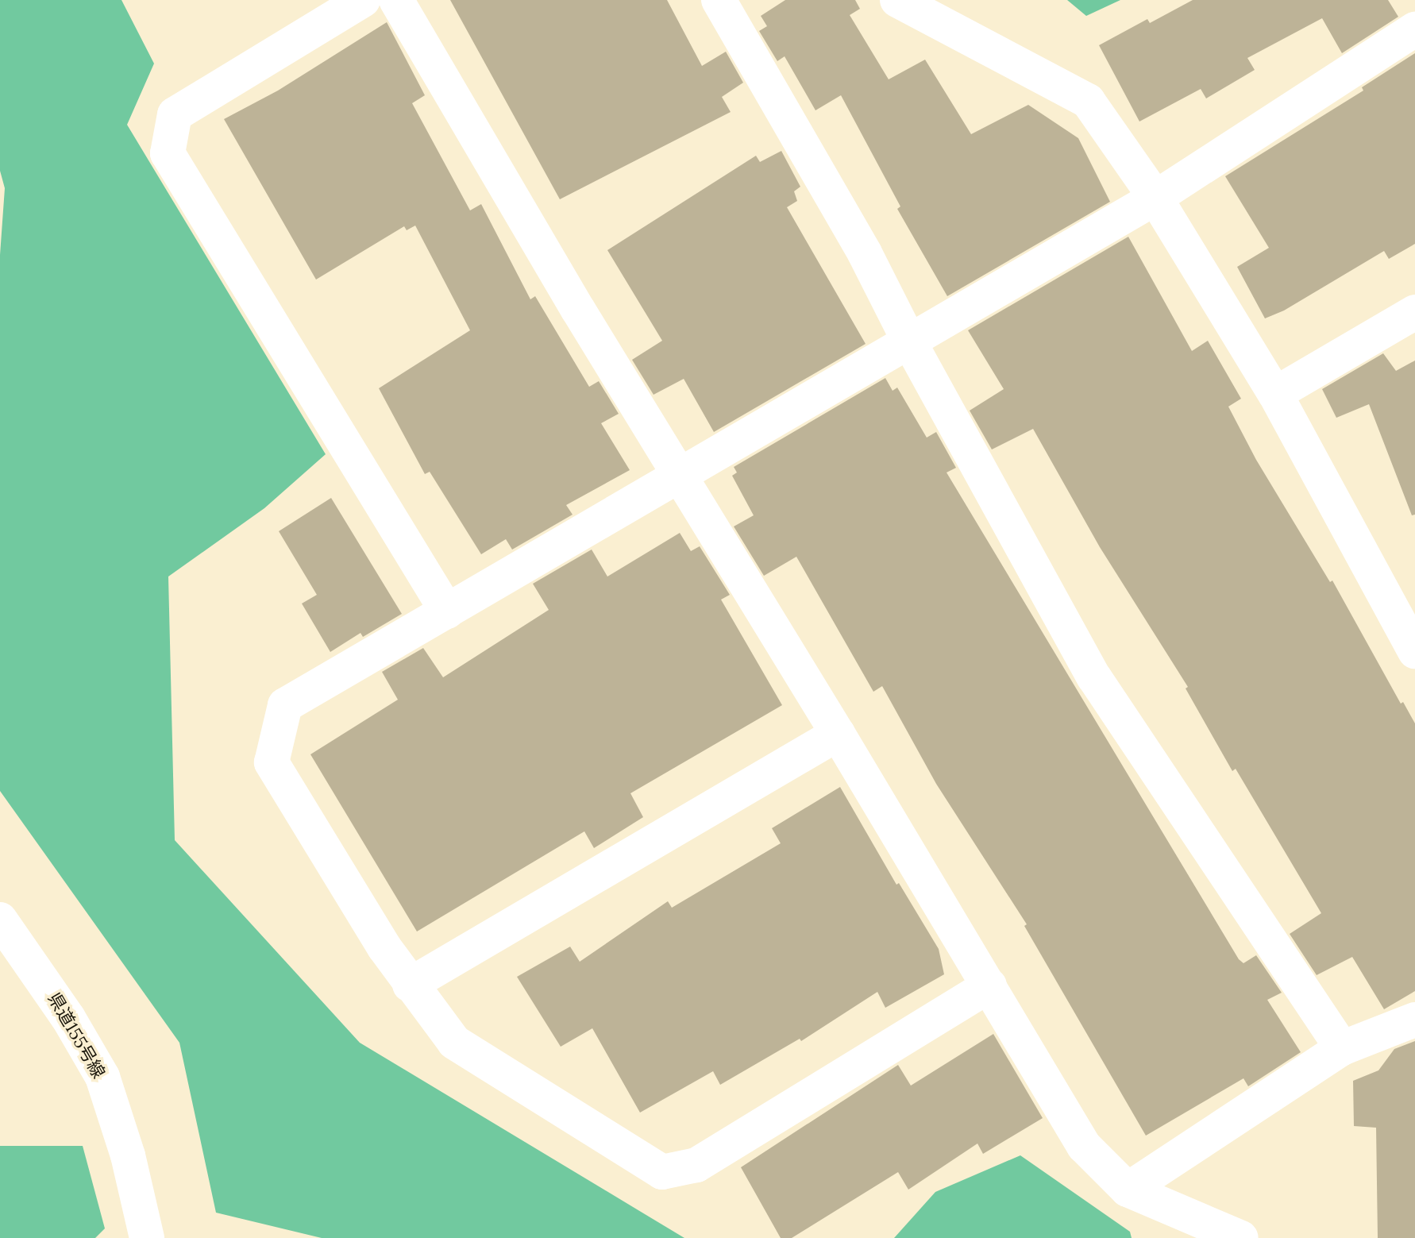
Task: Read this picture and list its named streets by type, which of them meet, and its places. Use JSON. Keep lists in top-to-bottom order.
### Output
{
  "streets": {
    "street": ["県道155号線"]
  }
}
